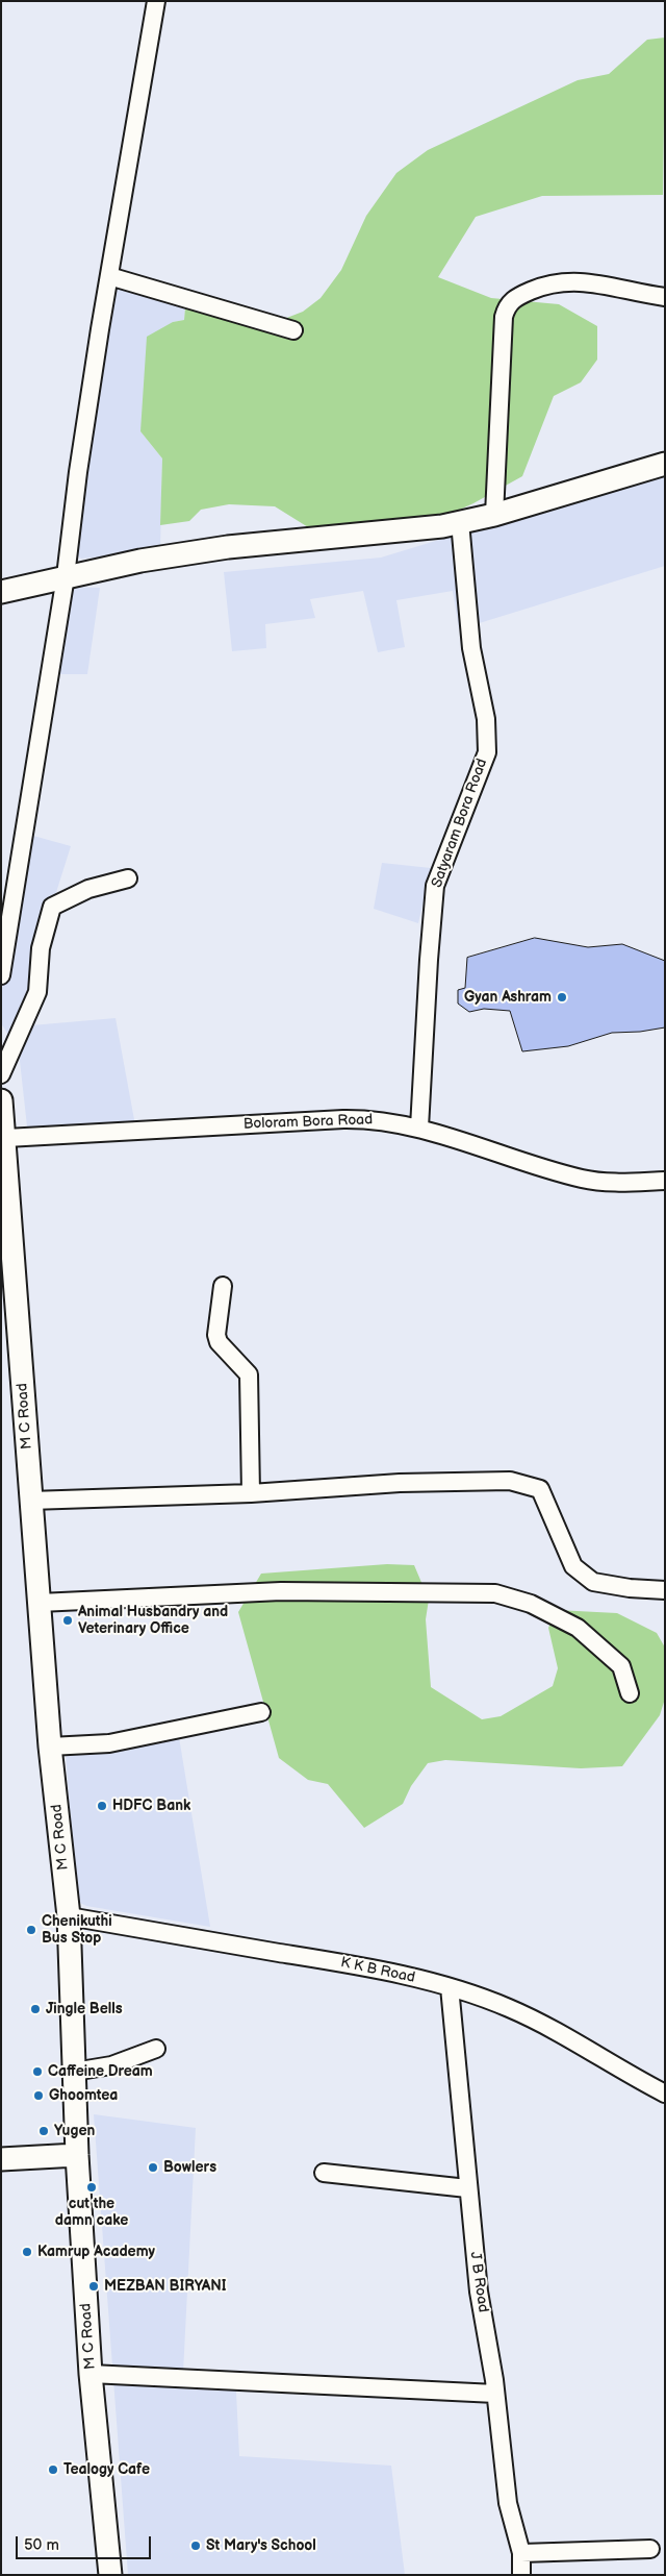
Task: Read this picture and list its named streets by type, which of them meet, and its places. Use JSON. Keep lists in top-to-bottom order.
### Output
{
  "streets": {
    "street": [
      "Satyaram Bora Road",
      "Boloram Bora Road",
      "M C Road",
      "K K B Road",
      "J B Road"
    ]
  },
  "crossings": [
    ["Satyaram Bora Road", "Boloram Bora Road"],
    ["Boloram Bora Road", "M C Road"],
    ["M C Road", "K K B Road"],
    ["K K B Road", "J B Road"]
  ],
  "places": [
    "Gyan Ashram",
    "Animal Husbandry and Veterinary Office",
    "HDFC Bank",
    "Chenikuthi Bus Stop",
    "Jingle Bells",
    "Caffeine Dream",
    "Ghoomtea",
    "Yugen",
    "Bowlers",
    "cut the damn cake",
    "Kamrup Academy",
    "MEZBAN BIRYANI",
    "Tealogy Cafe",
    "St Mary's School"
  ],
  "scale_bar": "50 m"
}
